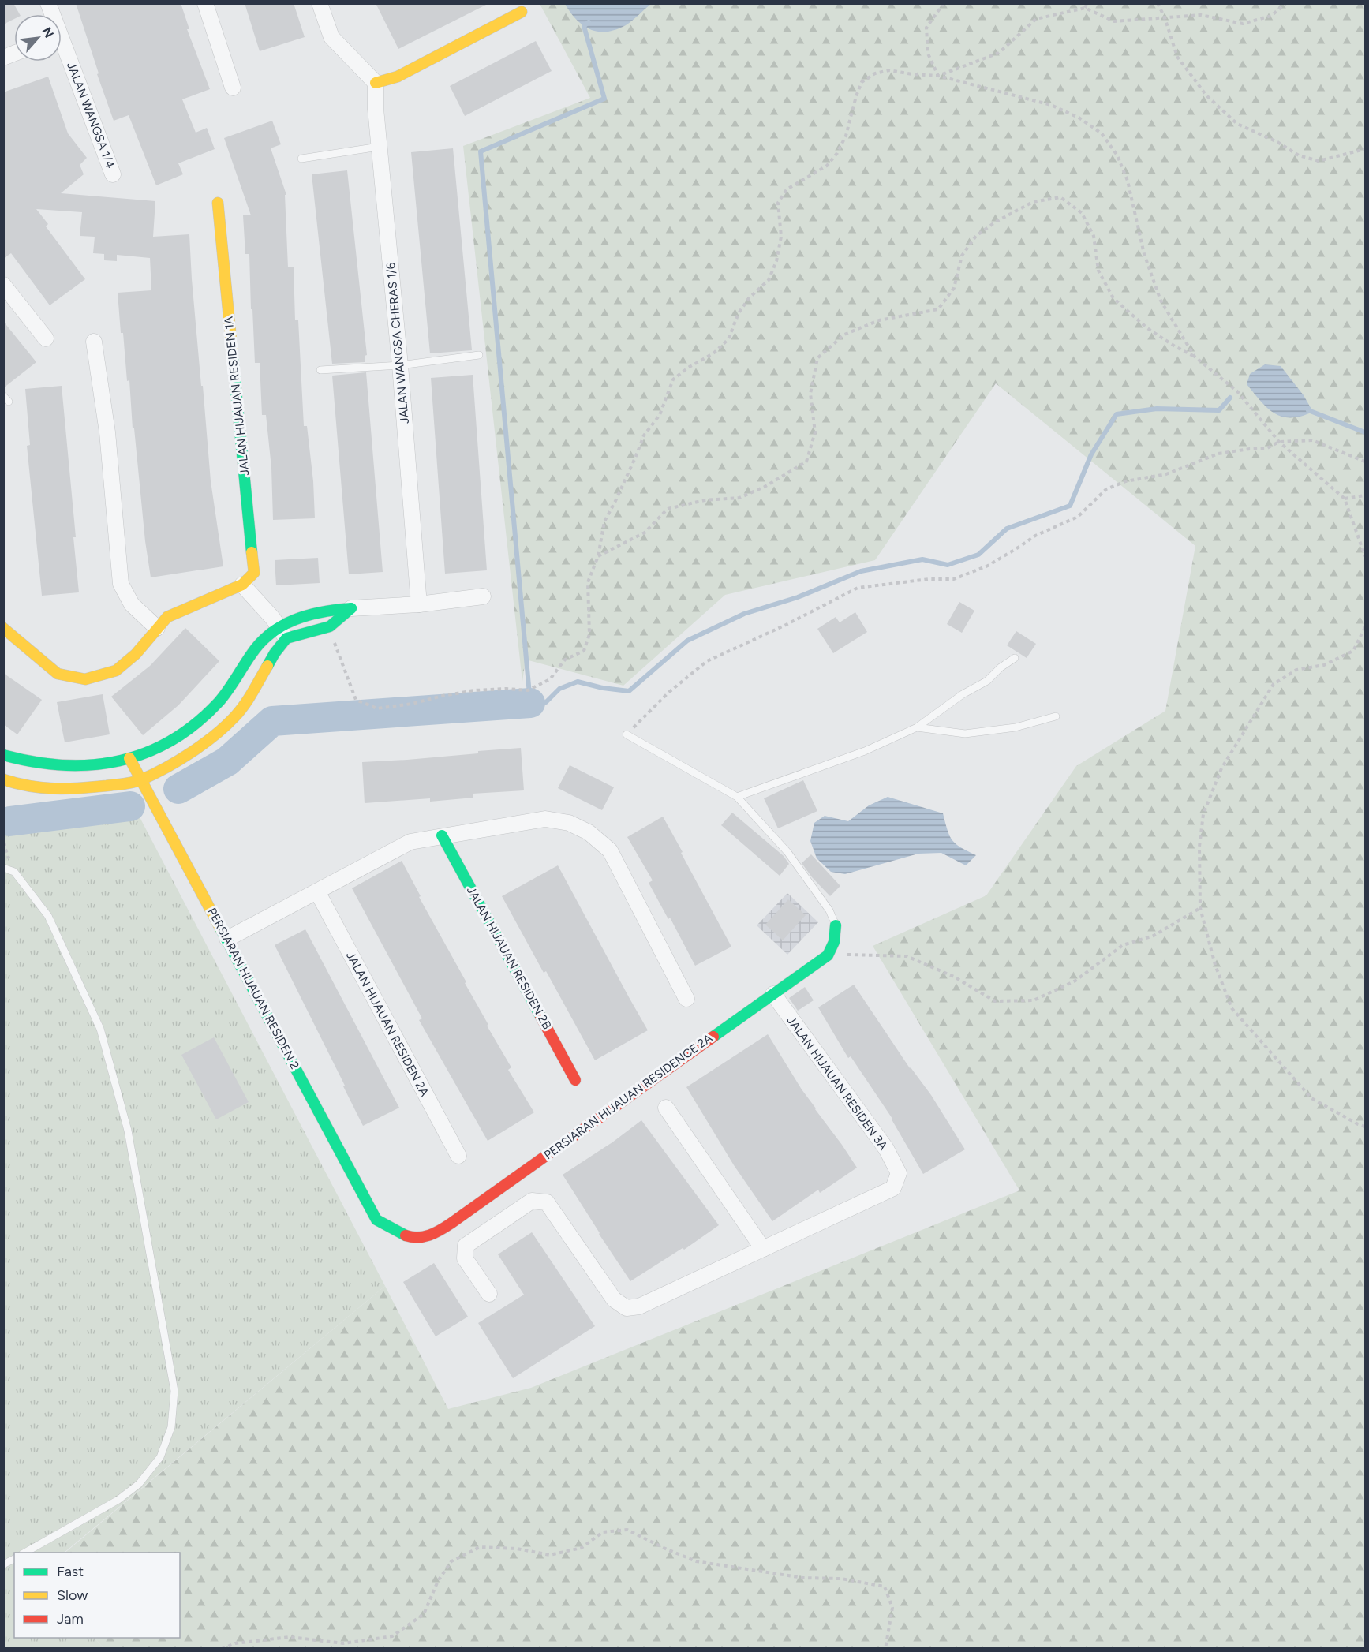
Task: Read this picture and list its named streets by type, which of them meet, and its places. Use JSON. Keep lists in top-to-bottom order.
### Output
{
  "streets": {
    "street": [
      "JALAN WANGSA 1/4",
      "JALAN WANGSA CHERAS 1/6",
      "JALAN HIJAUAN RESIDEN 1A",
      "JALAN HIJAUAN RESIDEN 2B",
      "PERSIARAN HIJAUAN RESIDEN 2",
      "JALAN HIJAUAN RESIDEN 2A",
      "JALAN HIJAUAN RESIDEN 3A",
      "PERSIARAN HIJAUAN RESIDENCE 2A"
    ]
  },
  "crossings": [
    ["PERSIARAN HIJAUAN RESIDEN 2", "PERSIARAN HIJAUAN RESIDENCE 2A"],
    ["JALAN HIJAUAN RESIDEN 3A", "PERSIARAN HIJAUAN RESIDENCE 2A"]
  ],
  "legend": ["Fast", "Slow", "Jam"],
  "north": "top right"
}
